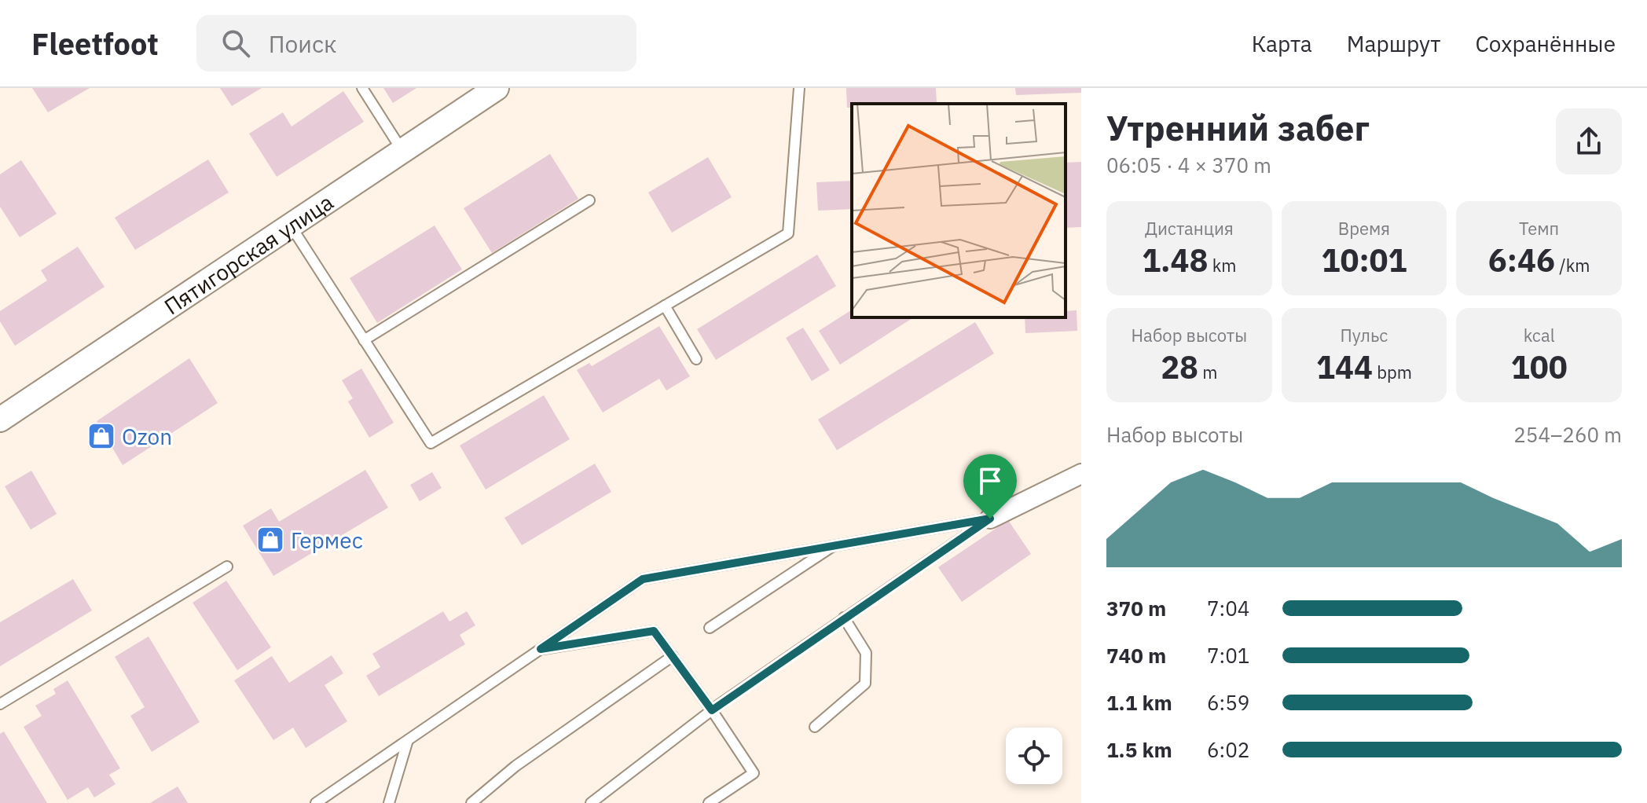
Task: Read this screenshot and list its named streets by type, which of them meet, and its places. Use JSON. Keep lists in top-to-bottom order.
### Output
{
  "streets": {
    "street": ["Пятигорская улица"]
  },
  "places": {
    "shop": ["Ozon", "Гермес"]
  },
  "page": {
    "header": "Fleetfoot",
    "search": "Поиск",
    "nav": ["Карта", "Маршрут", "Сохранённые"],
    "heading": ["Утренний забег", "06:05 · 4 × 370 m"],
    "stats": [
      ["Дистанция", "1.48 km"],
      ["Время", "10:01"],
      ["Темп", "6:46 /km"],
      ["Набор высоты", "28 m"],
      ["Пульс", "144 bpm"],
      ["kcal", "100"]
    ],
    "chart": ["Набор высоты", "254–260 m"],
    "list": [
      {
        "name": "370 m",
        "note": "7:04"
      },
      {
        "name": "740 m",
        "note": "7:01"
      },
      {
        "name": "1.1 km",
        "note": "6:59"
      },
      {
        "name": "1.5 km",
        "note": "6:02"
      }
    ]
  }
}
